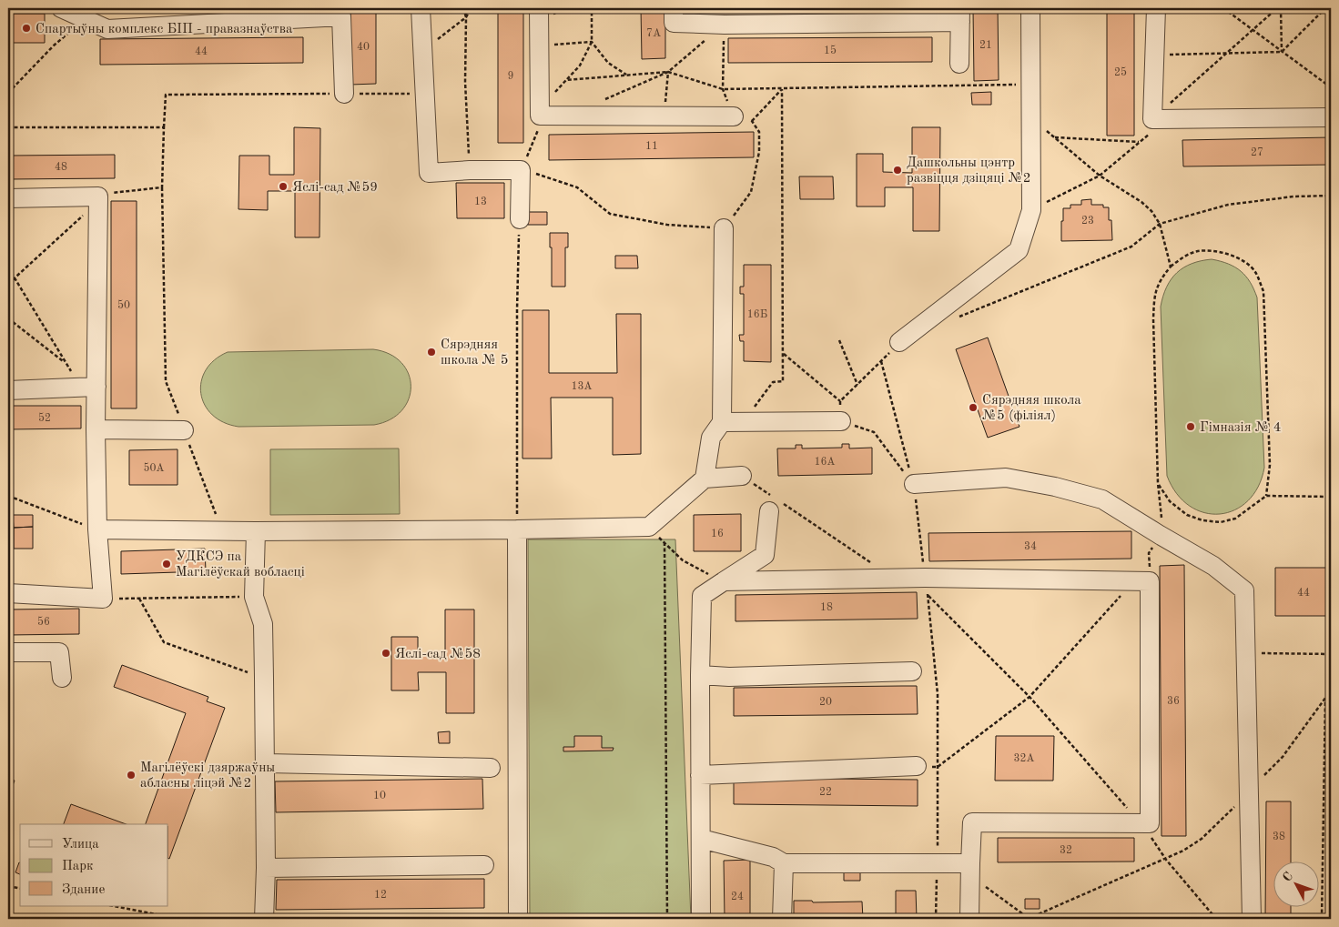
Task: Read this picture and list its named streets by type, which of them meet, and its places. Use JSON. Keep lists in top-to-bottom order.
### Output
{
  "places": [
    "Спартыўны комплекс БІП - правазнаўства",
    "Дашкольны цэнтр развіцця дзіцяці №2",
    "Яслі-сад №59",
    "Сярэдняя школа № 5",
    "Сярэдняя школа №5 (філіял)",
    "Гімназія № 4",
    "УДКСЭ па Магілёўскай вобласці",
    "Яслі-сад №58",
    "Магілёўскі дзяржаўны абласны ліцэй №2"
  ],
  "house_numbers": [
    "7А",
    "21",
    "40",
    "15",
    "44",
    "25",
    "9",
    "11",
    "27",
    "48",
    "13",
    "23",
    "50",
    "16Б",
    "13А",
    "52",
    "16А",
    "50А",
    "16",
    "34",
    "44",
    "18",
    "56",
    "36",
    "20",
    "32А",
    "22",
    "10",
    "38",
    "32",
    "12",
    "24"
  ],
  "legend": ["Улица", "Парк", "Здание"],
  "north": "top left"
}
